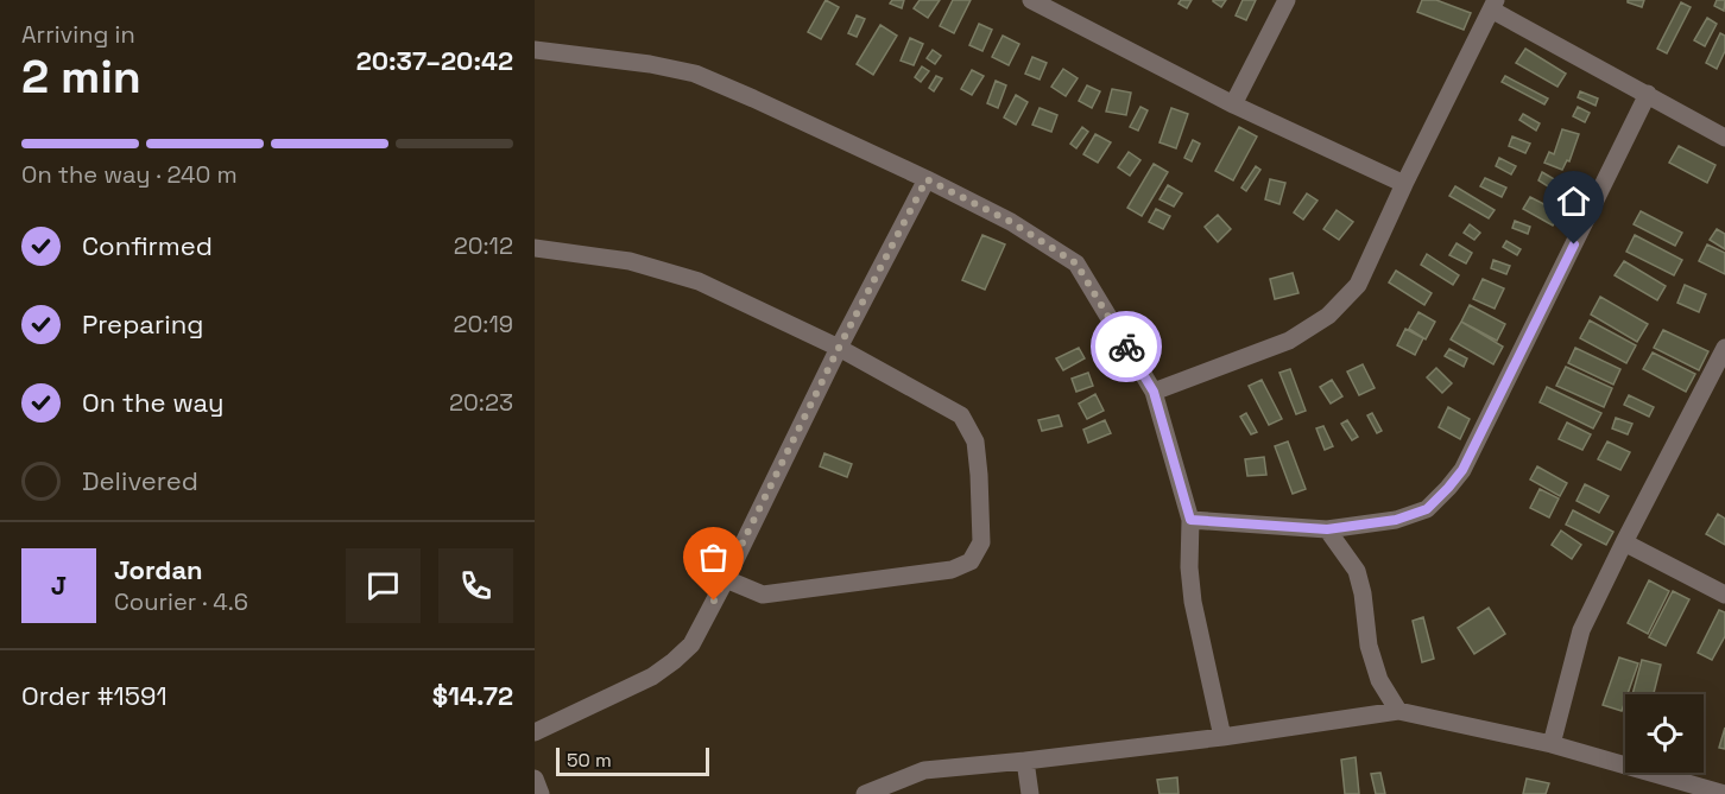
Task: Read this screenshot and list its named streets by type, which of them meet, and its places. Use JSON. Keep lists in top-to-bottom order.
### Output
{
  "scale_bar": "50 m",
  "page": {
    "heading": ["2 min", "Arriving in", "20:37–20:42"],
    "panel": [
      "Jordan",
      "Courier · 4.6",
      "Order #1591",
      "$14.72"
    ],
    "bar": "On the way · 240 m",
    "list": [
      ["Confirmed", "20:12"],
      ["Preparing", "20:19"],
      ["On the way", "20:23"],
      "Delivered"
    ],
    "round": "J",
    "scale": "50 m"
  }
}
